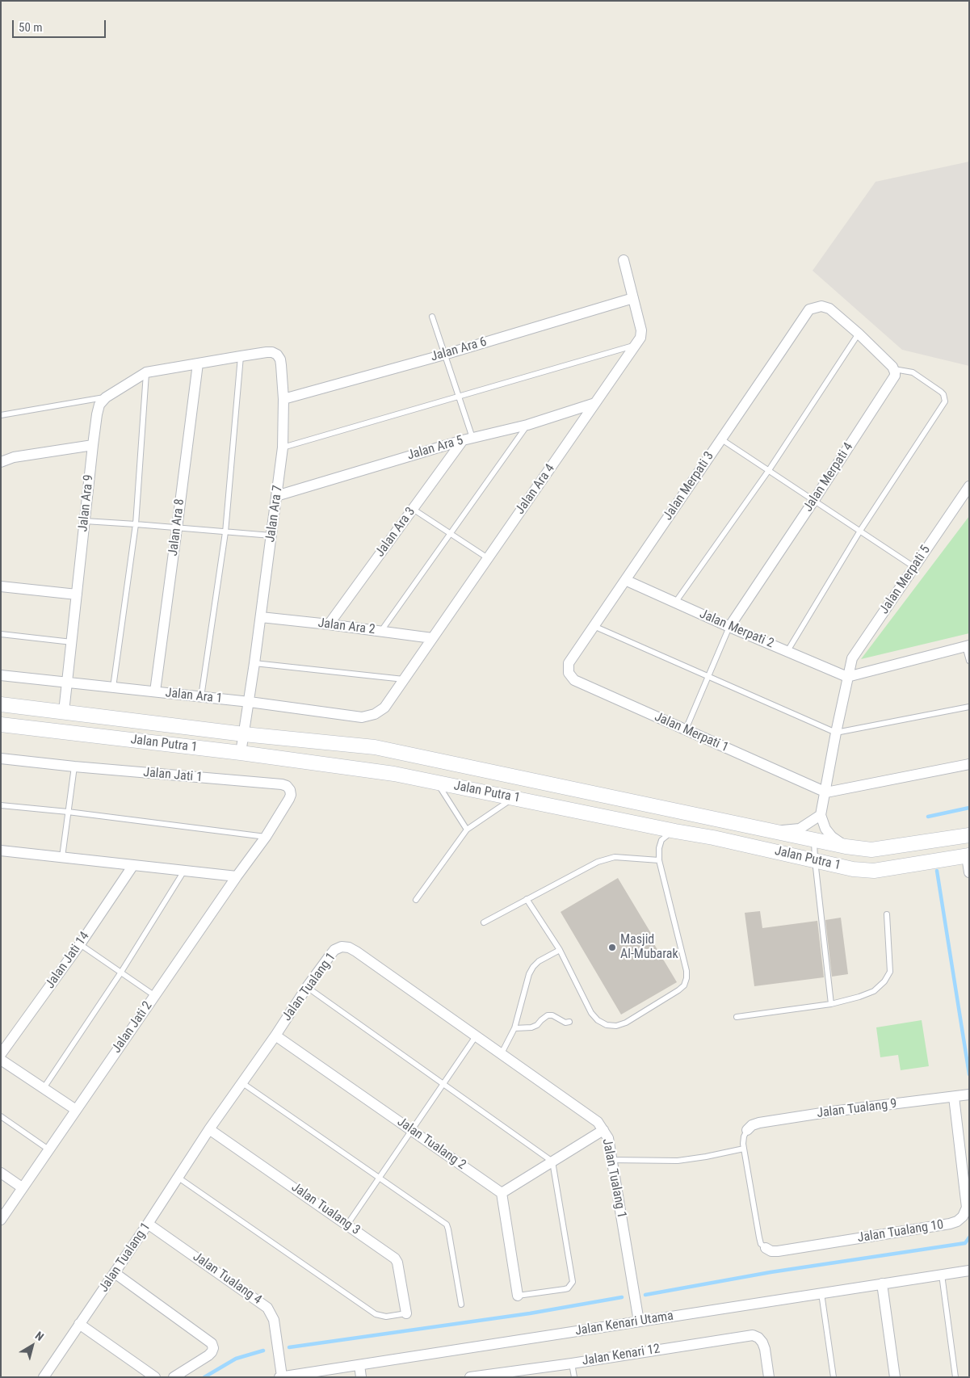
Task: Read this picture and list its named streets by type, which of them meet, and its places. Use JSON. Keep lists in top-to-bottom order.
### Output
{
  "streets": {
    "main road": ["Jalan Putra 1"],
    "street": [
      "Jalan Ara 6",
      "Jalan Ara 5",
      "Jalan Merpati 4",
      "Jalan Merpati 3",
      "Jalan Ara 4",
      "Jalan Ara 9",
      "Jalan Ara 7",
      "Jalan Ara 8",
      "Jalan Ara 3",
      "Jalan Merpati 5",
      "Jalan Ara 2",
      "Jalan Merpati 2",
      "Jalan Ara 1",
      "Jalan Merpati 1",
      "Jalan Jati 1",
      "Jalan Jati 14",
      "Jalan Tualang 1",
      "Jalan Jati 2",
      "Jalan Tualang 9",
      "Jalan Tualang 2",
      "Jalan Tualang 3",
      "Jalan Tualang 10",
      "Jalan Tualang 4",
      "Jalan Kenari Utama",
      "Jalan Kenari 12"
    ]
  },
  "crossings": [
    ["Jalan Ara 6", "Jalan Ara 4"],
    ["Jalan Ara 6", "Jalan Ara 7"],
    ["Jalan Ara 5", "Jalan Ara 4"],
    ["Jalan Ara 5", "Jalan Ara 7"],
    ["Jalan Ara 5", "Jalan Ara 3"],
    ["Jalan Merpati 4", "Jalan Merpati 2"],
    ["Jalan Merpati 3", "Jalan Merpati 2"],
    ["Jalan Merpati 3", "Jalan Merpati 1"],
    ["Jalan Ara 4", "Jalan Ara 2"],
    ["Jalan Ara 4", "Jalan Ara 1"],
    ["Jalan Ara 9", "Jalan Ara 1"],
    ["Jalan Ara 9", "Jalan Putra 1"],
    ["Jalan Ara 7", "Jalan Ara 8"],
    ["Jalan Ara 7", "Jalan Ara 2"],
    ["Jalan Ara 7", "Jalan Ara 1"],
    ["Jalan Ara 7", "Jalan Putra 1"],
    ["Jalan Ara 8", "Jalan Ara 1"],
    ["Jalan Ara 3", "Jalan Ara 2"],
    ["Jalan Merpati 5", "Jalan Merpati 2"],
    ["Jalan Merpati 5", "Jalan Merpati 1"],
    ["Jalan Jati 1", "Jalan Jati 2"],
    ["Jalan Tualang 1", "Jalan Tualang 2"],
    ["Jalan Tualang 1", "Jalan Tualang 3"],
    ["Jalan Tualang 1", "Jalan Tualang 4"],
    ["Jalan Tualang 1", "Jalan Kenari Utama"],
    ["Jalan Tualang 9", "Jalan Tualang 10"],
    ["Jalan Tualang 4", "Jalan Kenari Utama"]
  ],
  "places": ["Masjid Al-Mubarak"],
  "scale_bar": "50 m",
  "north": "top right"
}
